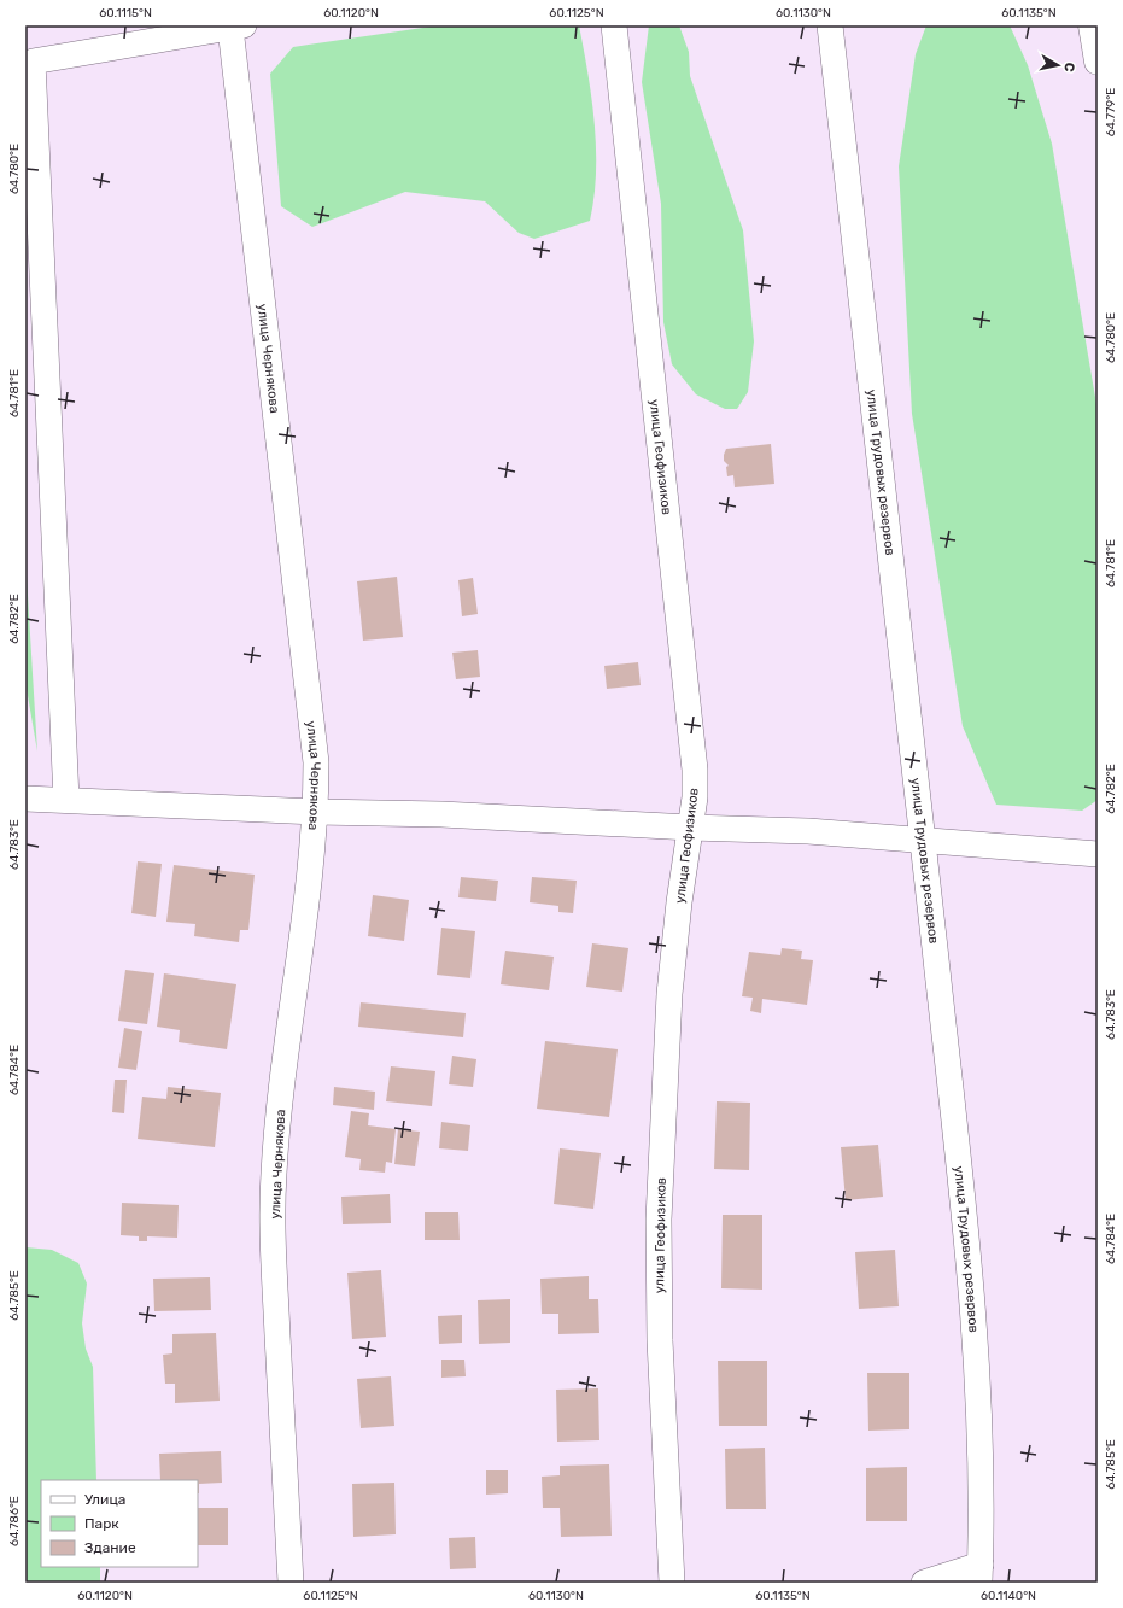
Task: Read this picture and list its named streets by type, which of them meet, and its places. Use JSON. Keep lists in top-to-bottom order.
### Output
{
  "streets": {
    "street": ["улица Чернякова", "улица Геофизиков", "улица Трудовых резервов"]
  },
  "legend": ["Улица", "Парк", "Здание"],
  "north": "right",
  "coordinates": [
    "60.1115°N",
    "60.1120°N",
    "60.1125°N",
    "60.1130°N",
    "60.1135°N",
    "64.779°E",
    "64.780°E",
    "64.781°E",
    "64.782°E",
    "64.783°E",
    "64.784°E",
    "64.785°E",
    "64.786°E",
    "60.1140°N"
  ]
}
